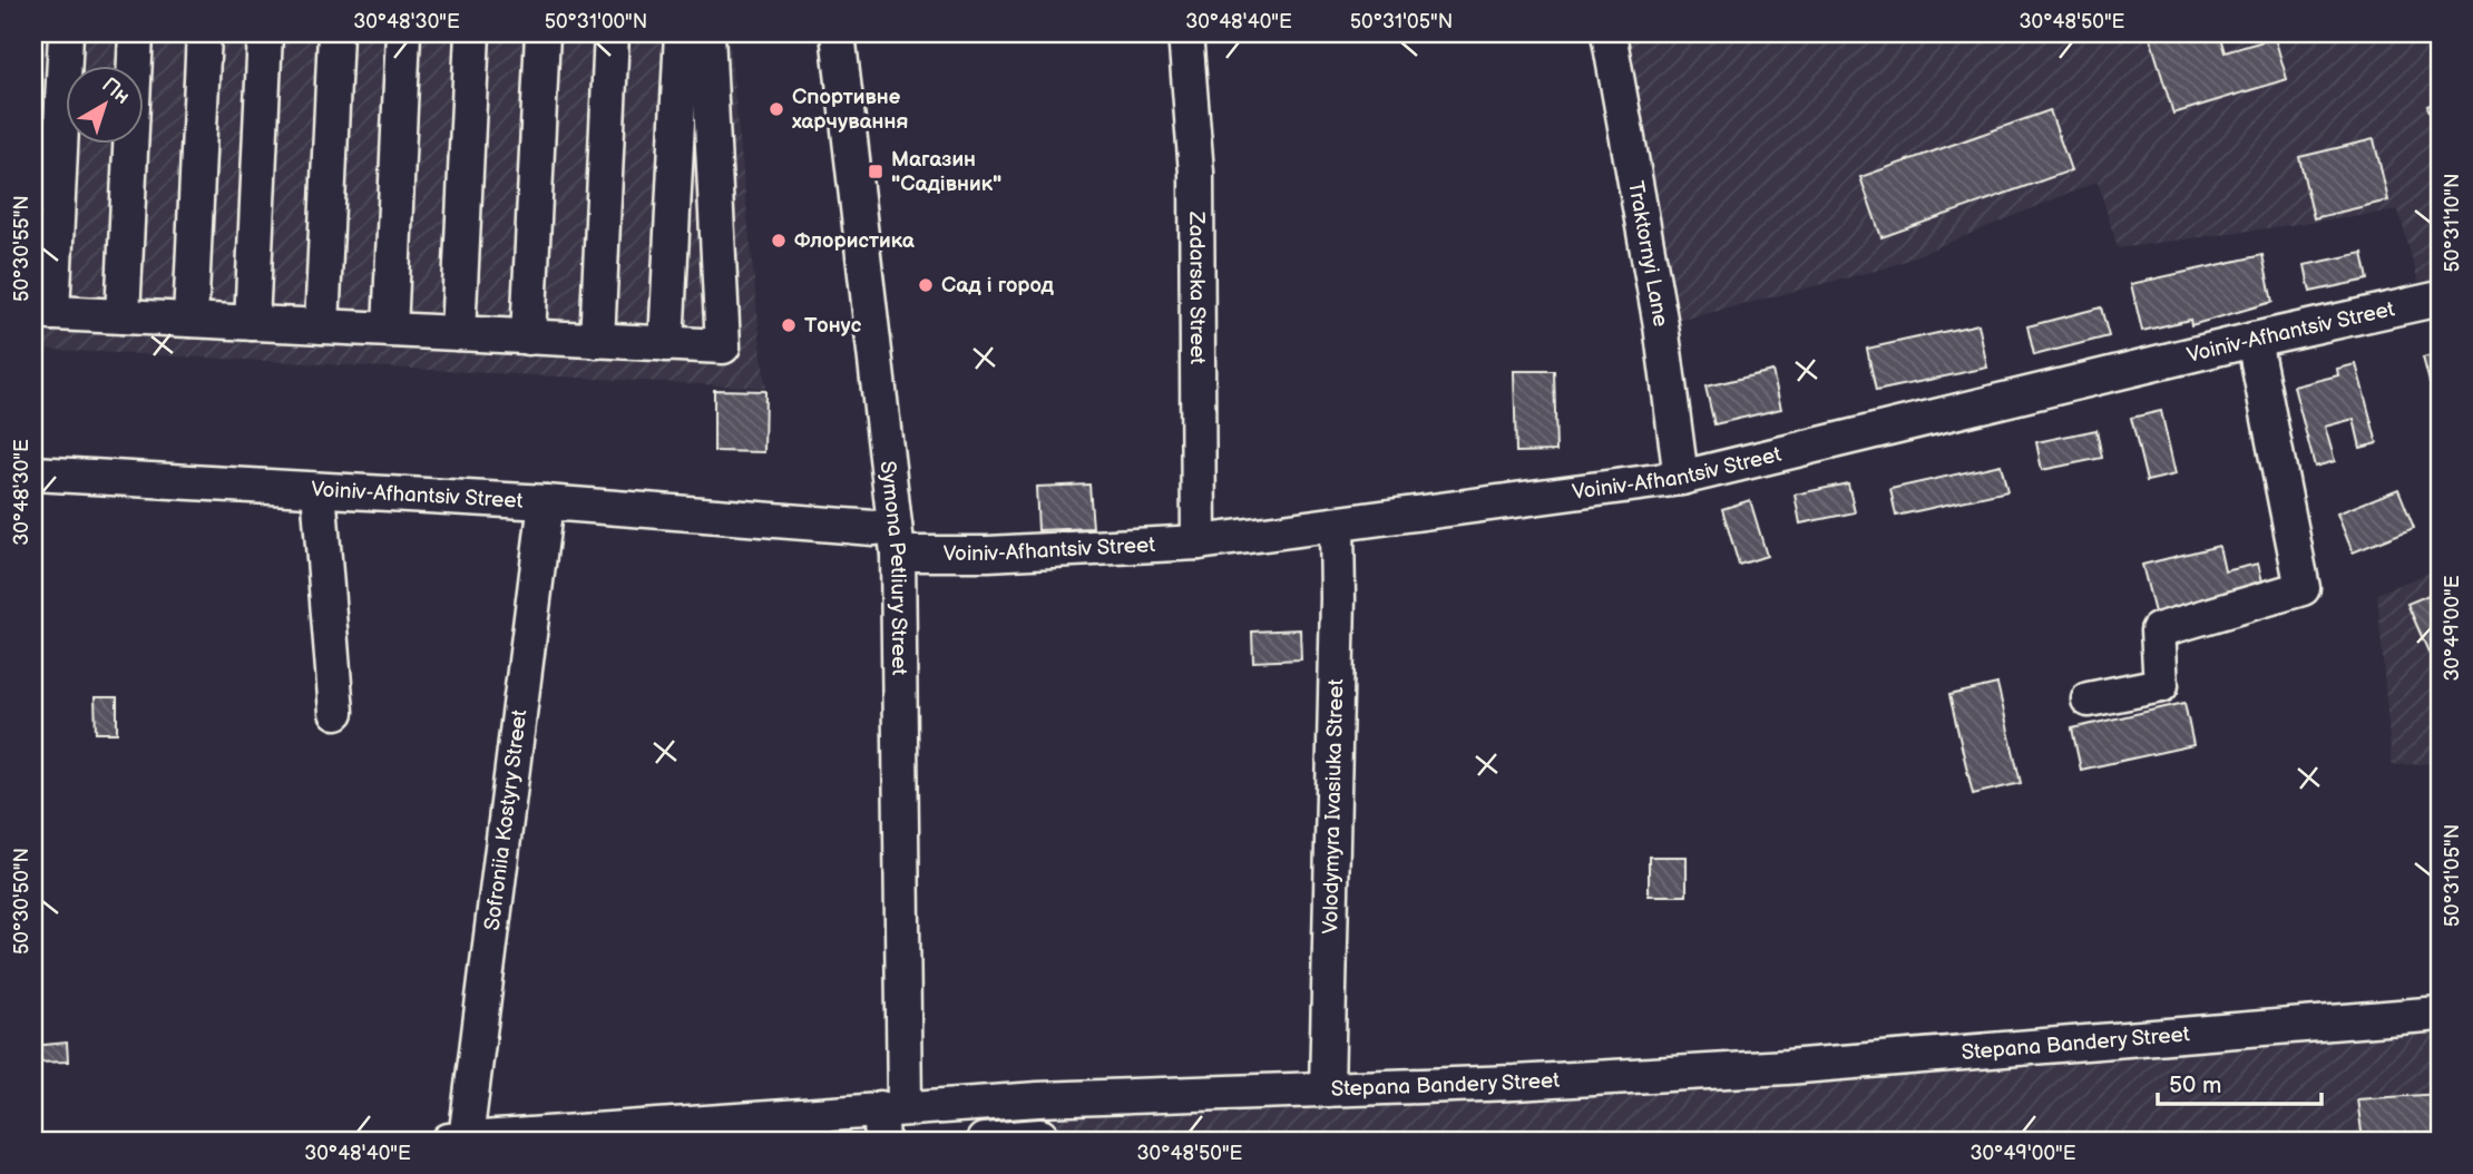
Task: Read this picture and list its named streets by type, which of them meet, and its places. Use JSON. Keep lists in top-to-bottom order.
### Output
{
  "streets": {
    "street": [
      "Traktornyi Lane",
      "Zadarska Street",
      "Voiniv-Afhantsiv Street",
      "Symona Petliury Street",
      "Volodymyra Ivasiuka Street",
      "Sofroniia Kostyry Street",
      "Stepana Bandery Street"
    ]
  },
  "crossings": [
    ["Traktornyi Lane", "Voiniv-Afhantsiv Street"],
    ["Zadarska Street", "Voiniv-Afhantsiv Street"],
    ["Voiniv-Afhantsiv Street", "Symona Petliury Street"],
    ["Voiniv-Afhantsiv Street", "Volodymyra Ivasiuka Street"],
    ["Voiniv-Afhantsiv Street", "Sofroniia Kostyry Street"],
    ["Symona Petliury Street", "Stepana Bandery Street"],
    ["Volodymyra Ivasiuka Street", "Stepana Bandery Street"],
    ["Sofroniia Kostyry Street", "Stepana Bandery Street"]
  ],
  "places": {
    "other": [
      "Спортивне харчування",
      "Флористика",
      "Сад і город",
      "Тонус"
    ],
    "transit": ["Магазин \"Садівник\""]
  },
  "scale_bar": "50 m",
  "north": "top right",
  "coordinates": [
    "30°48'30\"E",
    "50°31'00\"N",
    "30°48'40\"E",
    "50°31'05\"N",
    "30°48'50\"E",
    "50°31'10\"N",
    "50°30'55\"N",
    "30°49'00\"E",
    "50°30'50\"N"
  ]
}
